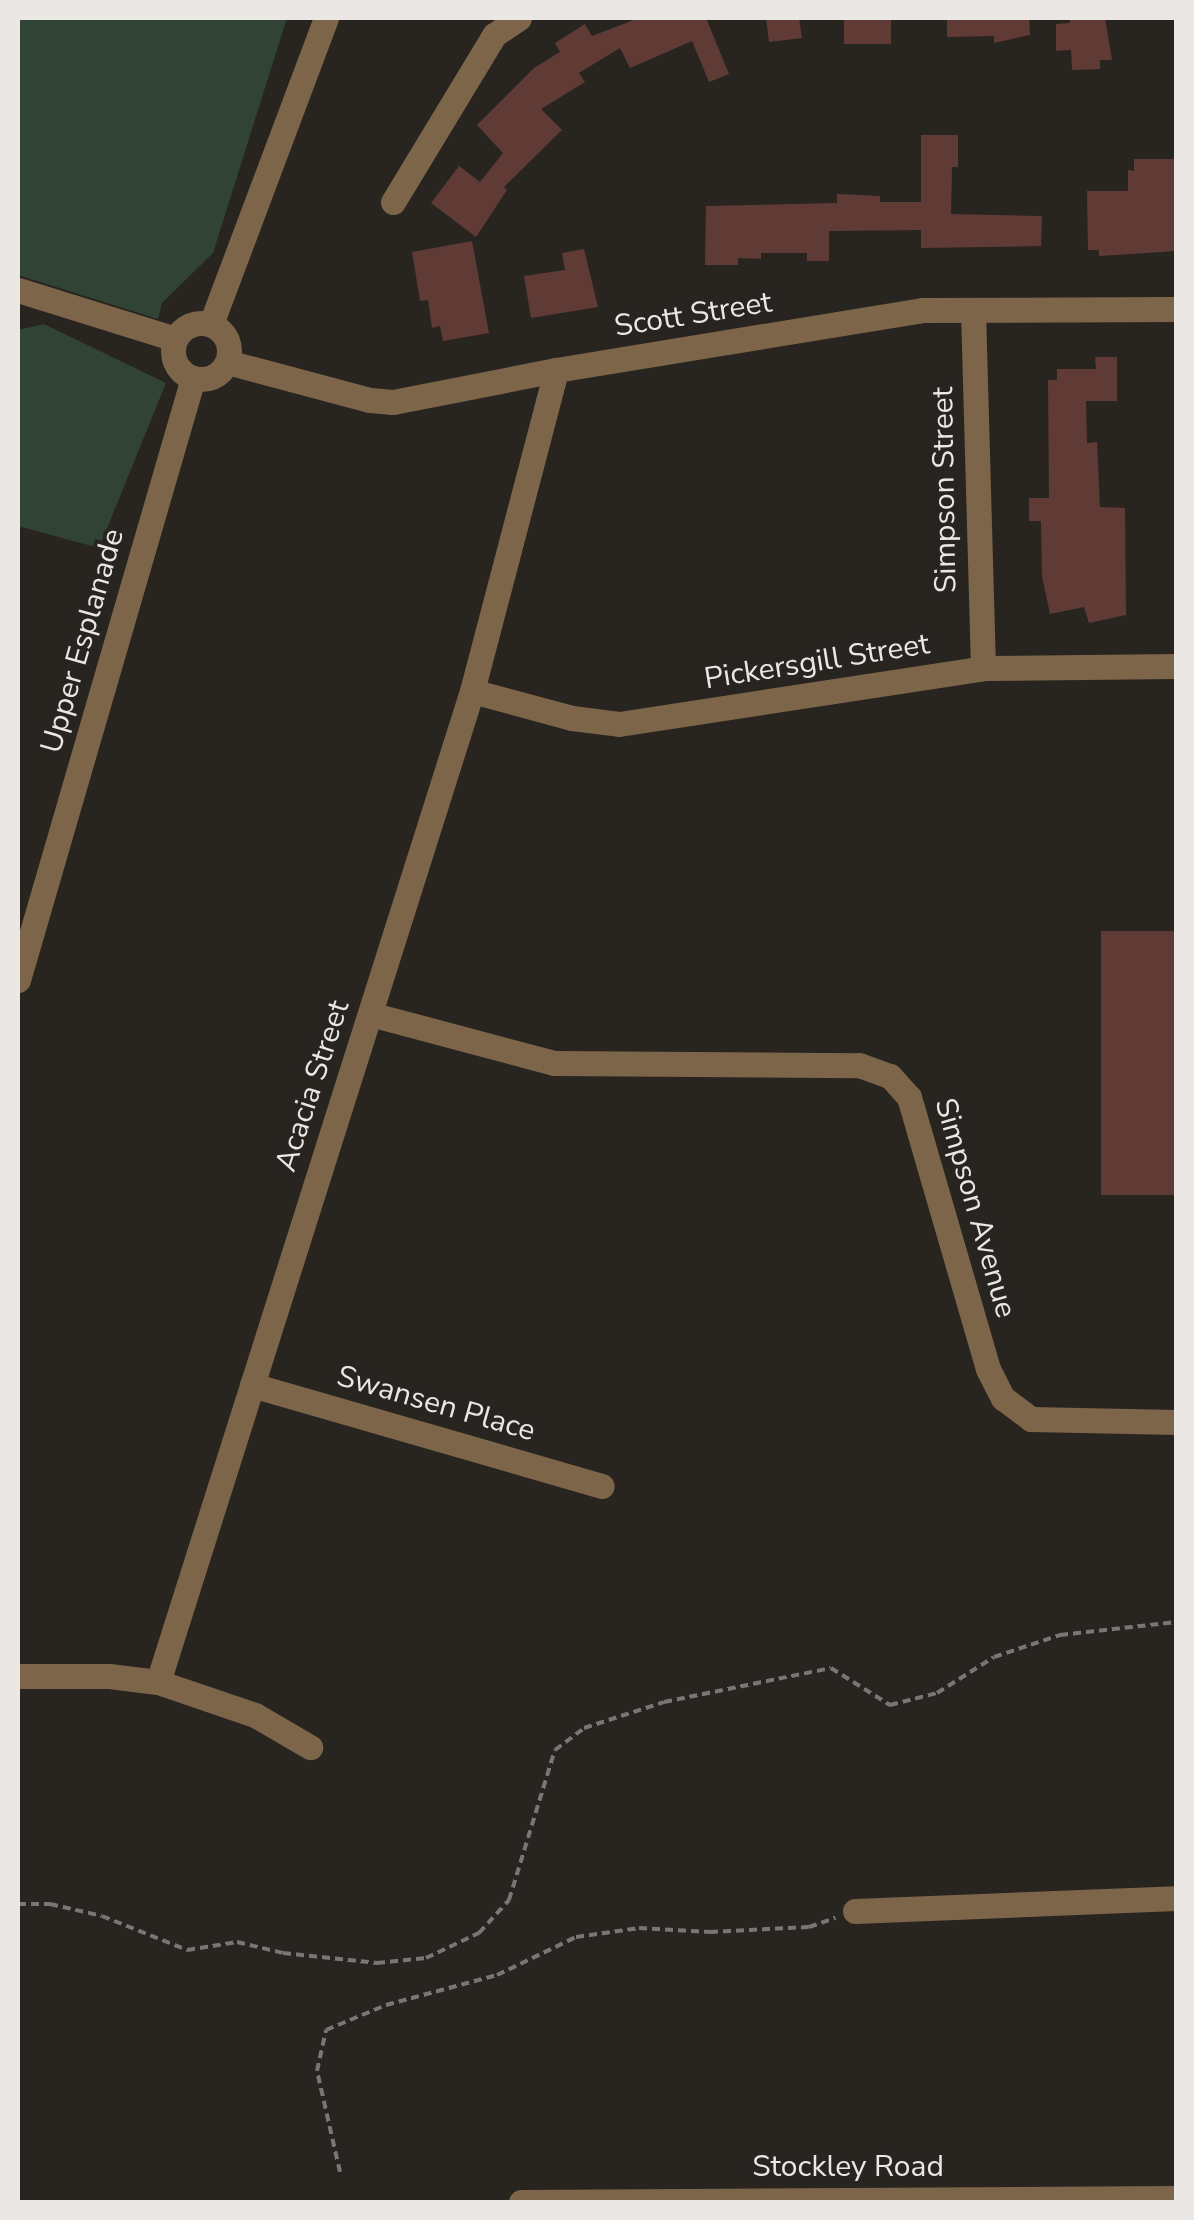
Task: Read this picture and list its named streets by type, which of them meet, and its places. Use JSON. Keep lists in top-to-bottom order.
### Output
{
  "streets": {
    "street": [
      "Scott Street",
      "Simpson Street",
      "Upper Esplanade",
      "Pickersgill Street",
      "Acacia Street",
      "Simpson Avenue",
      "Swansen Place",
      "Stockley Road"
    ]
  },
  "crossings": [
    ["Scott Street", "Simpson Street"],
    ["Scott Street", "Upper Esplanade"],
    ["Scott Street", "Acacia Street"],
    ["Simpson Street", "Pickersgill Street"],
    ["Pickersgill Street", "Acacia Street"],
    ["Acacia Street", "Simpson Avenue"],
    ["Acacia Street", "Swansen Place"]
  ]
}
